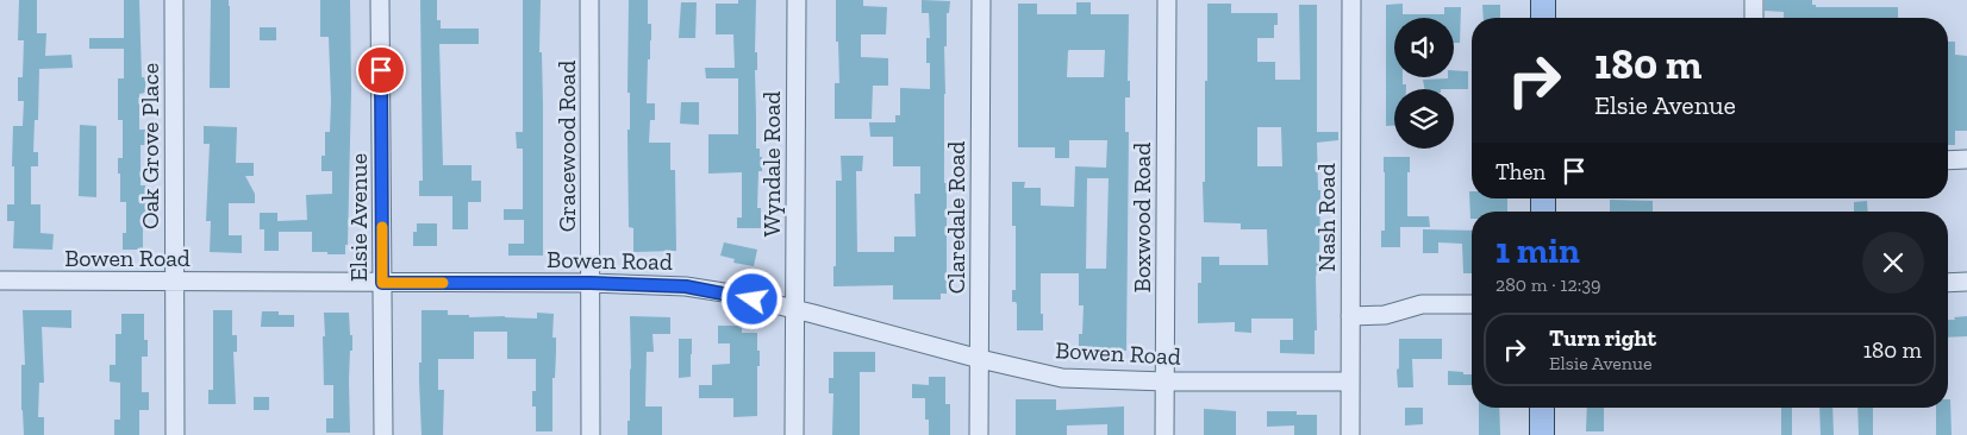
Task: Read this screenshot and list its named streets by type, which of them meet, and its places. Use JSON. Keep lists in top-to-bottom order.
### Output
{
  "streets": {
    "street": [
      "Oak Grove Place",
      "Gracewood Road",
      "Wyndale Road",
      "Elsie Avenue",
      "Claredale Road",
      "Boxwood Road",
      "Nash Road",
      "Bowen Road"
    ]
  },
  "crossings": [
    ["Oak Grove Place", "Bowen Road"],
    ["Gracewood Road", "Bowen Road"],
    ["Wyndale Road", "Bowen Road"],
    ["Elsie Avenue", "Bowen Road"],
    ["Claredale Road", "Bowen Road"],
    ["Boxwood Road", "Bowen Road"],
    ["Nash Road", "Bowen Road"]
  ],
  "page": {
    "turn": ["180 m", "Elsie Avenue"],
    "then": "Then",
    "heading": ["1 min", "280 m · 12:39"],
    "list": [
      {
        "name": "Turn right",
        "note": "Elsie Avenue",
        "value": "180 m"
      }
    ]
  }
}
